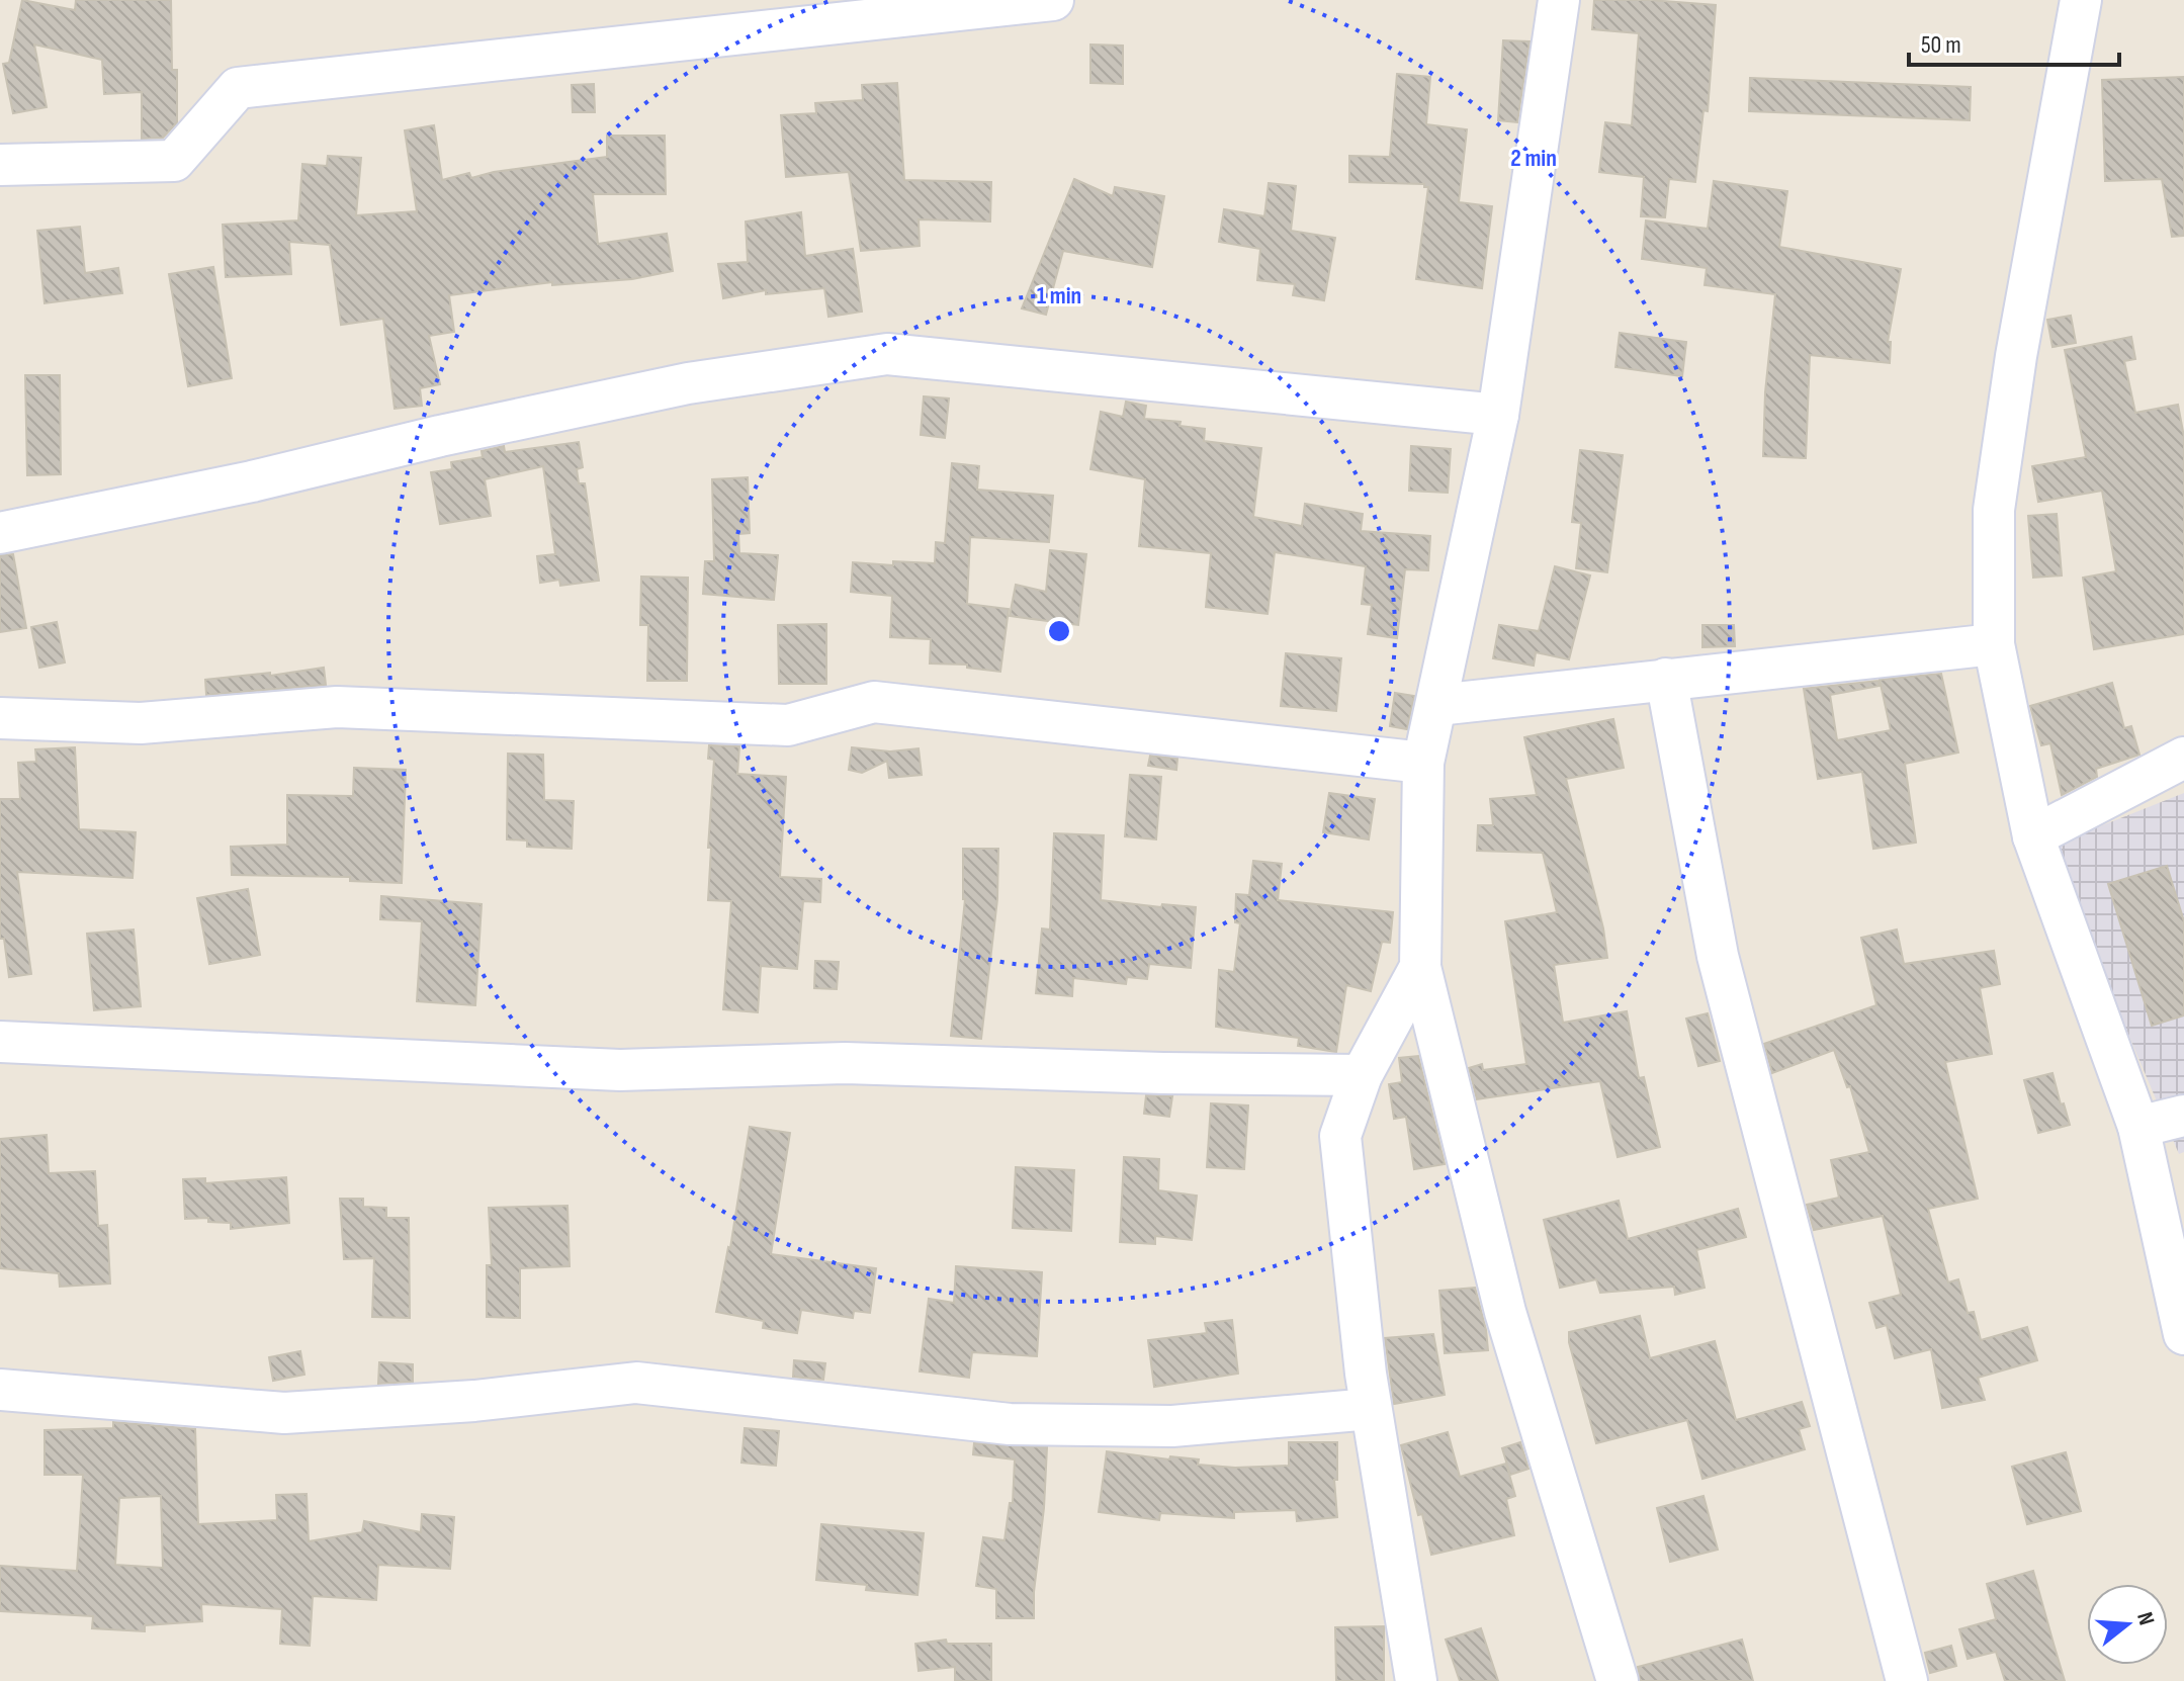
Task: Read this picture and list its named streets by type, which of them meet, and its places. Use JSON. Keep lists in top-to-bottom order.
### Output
{
  "scale_bar": "50 m",
  "north": "right",
  "rings": ["2 min", "1 min"]
}
